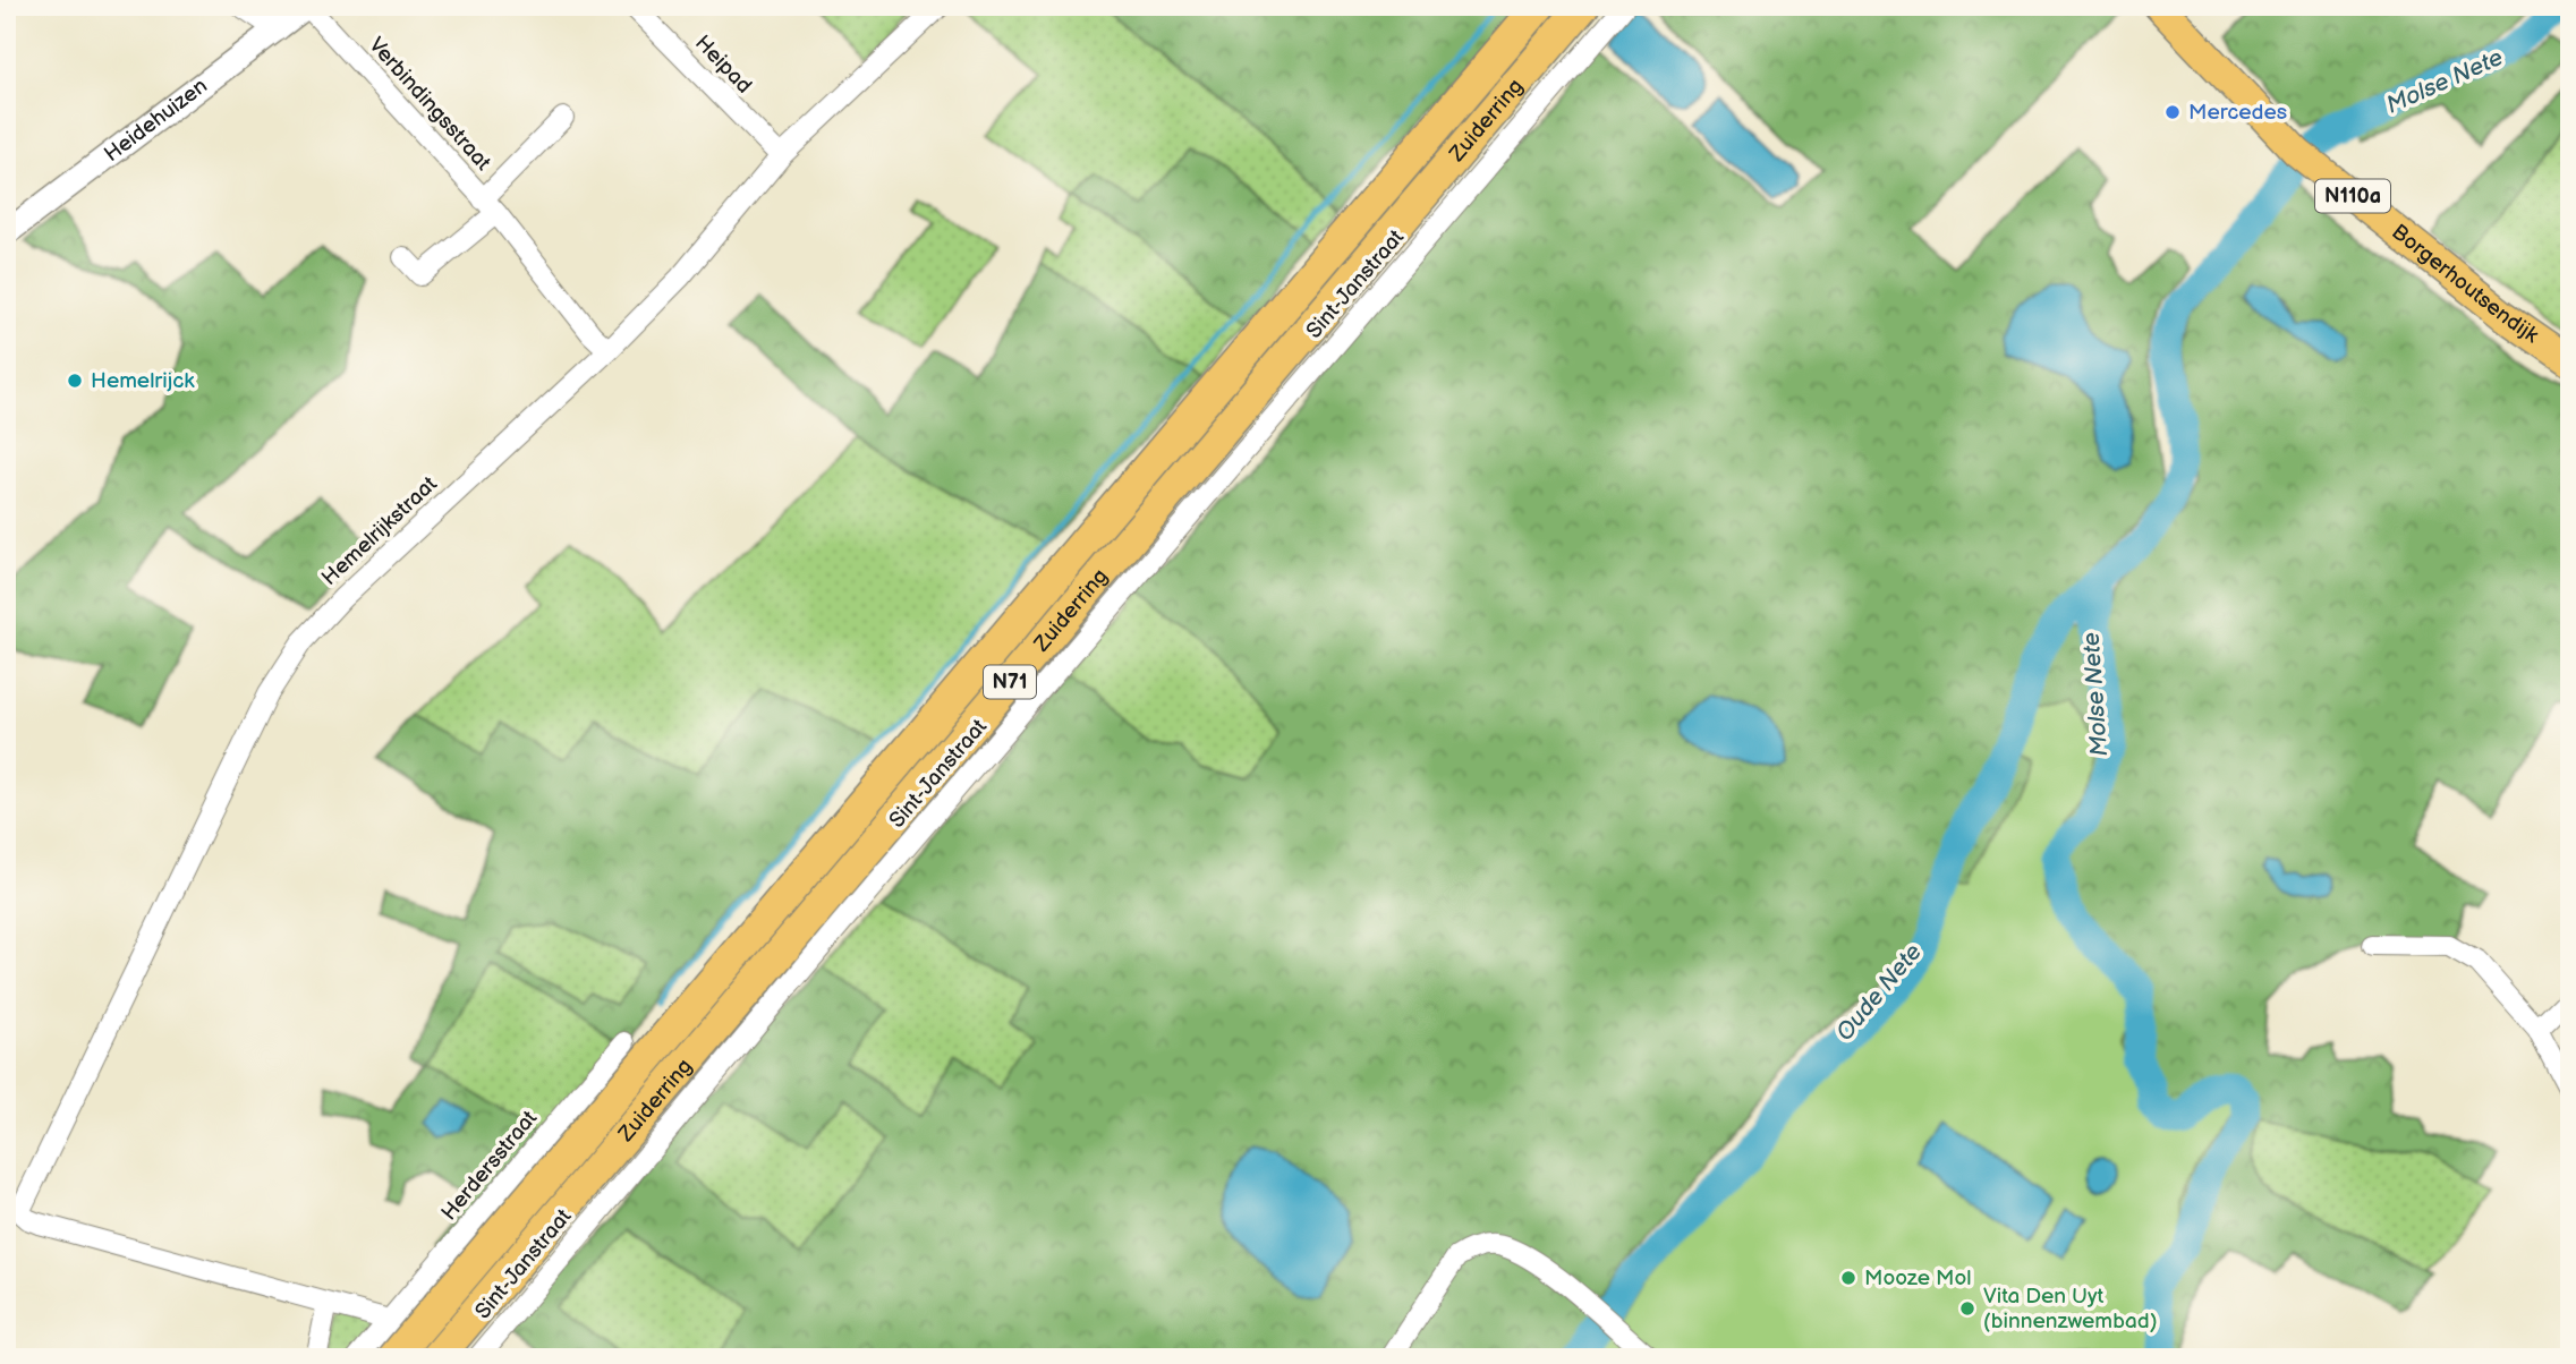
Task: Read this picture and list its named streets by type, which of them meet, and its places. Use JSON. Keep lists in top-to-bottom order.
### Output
{
  "streets": {
    "highway": ["Zuiderring", "N71"],
    "main road": ["N110a", "Borgerhoutsendijk"],
    "street": [
      "Heipad",
      "Verbindingsstraat",
      "Heidehuizen",
      "Sint-Janstraat",
      "Hemelrijkstraat",
      "Herdersstraat"
    ]
  },
  "crossings": [
    ["Heipad", "Hemelrijkstraat"],
    ["Verbindingsstraat", "Heidehuizen"],
    ["Verbindingsstraat", "Hemelrijkstraat"]
  ],
  "water": ["Molse Nete", "Oude Nete"],
  "places": [
    "Mercedes",
    "Hemelrijck",
    "Mooze Mol",
    "Vita Den Uyt (binnenzwembad)"
  ]
}
